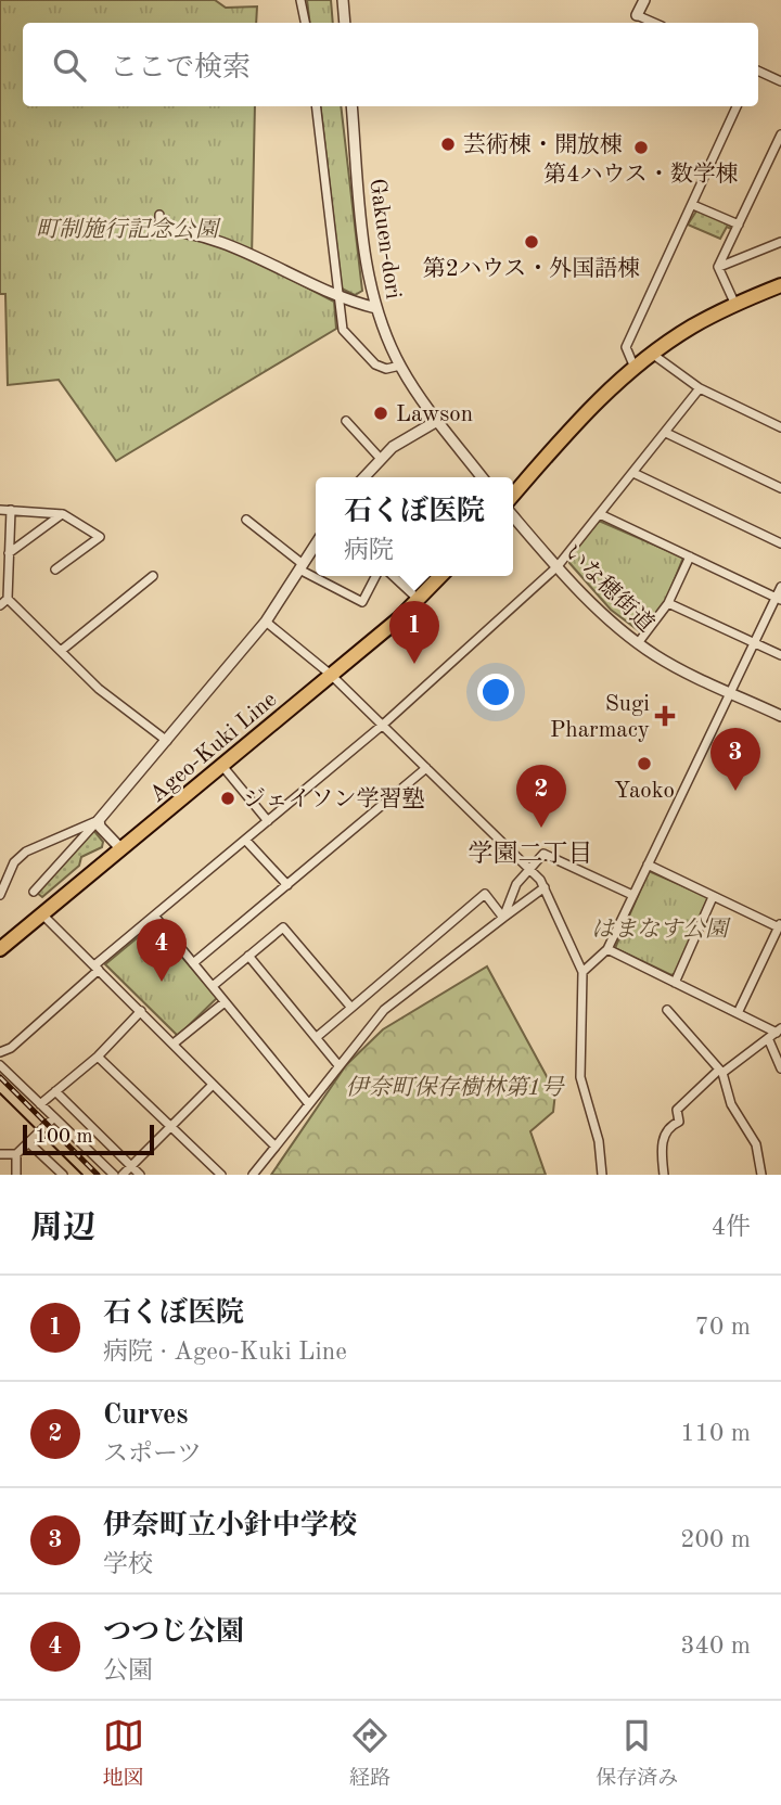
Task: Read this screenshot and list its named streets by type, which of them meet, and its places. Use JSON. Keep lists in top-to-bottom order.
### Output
{
  "streets": {
    "main road": ["Ageo-Kuki Line"],
    "street": ["Gakuen-dori", "いな穂街道"]
  },
  "districts": ["学園二丁目"],
  "parks": ["町制施行記念公園", "はまなす公園", "伊奈町保存樹林第1号"],
  "places": {
    "other": [
      "芸術棟・開放棟",
      "第4ハウス・数学棟",
      "第2ハウス・外国語棟",
      "Lawson",
      "Yaoko",
      "ジェイソン学習塾"
    ],
    "health": ["Sugi Pharmacy"]
  },
  "scale_bar": "100 m",
  "page": {
    "search": "ここで検索",
    "popup": ["石くぼ医院", "病院"],
    "pins": [
      "1",
      "3",
      "2",
      "4"
    ],
    "scale": "100 m",
    "heading": ["周辺", "4件"],
    "list": [
      {
        "mark": "1",
        "name": "石くぼ医院",
        "note": "病院 · Ageo-Kuki Line",
        "value": "70 m"
      },
      {
        "mark": "2",
        "name": "Curves",
        "note": "スポーツ",
        "value": "110 m"
      },
      {
        "mark": "3",
        "name": "伊奈町立小針中学校",
        "note": "学校",
        "value": "200 m"
      },
      {
        "mark": "4",
        "name": "つつじ公園",
        "note": "公園",
        "value": "340 m"
      }
    ],
    "nav": ["地図", "経路", "保存済み"]
  }
}
